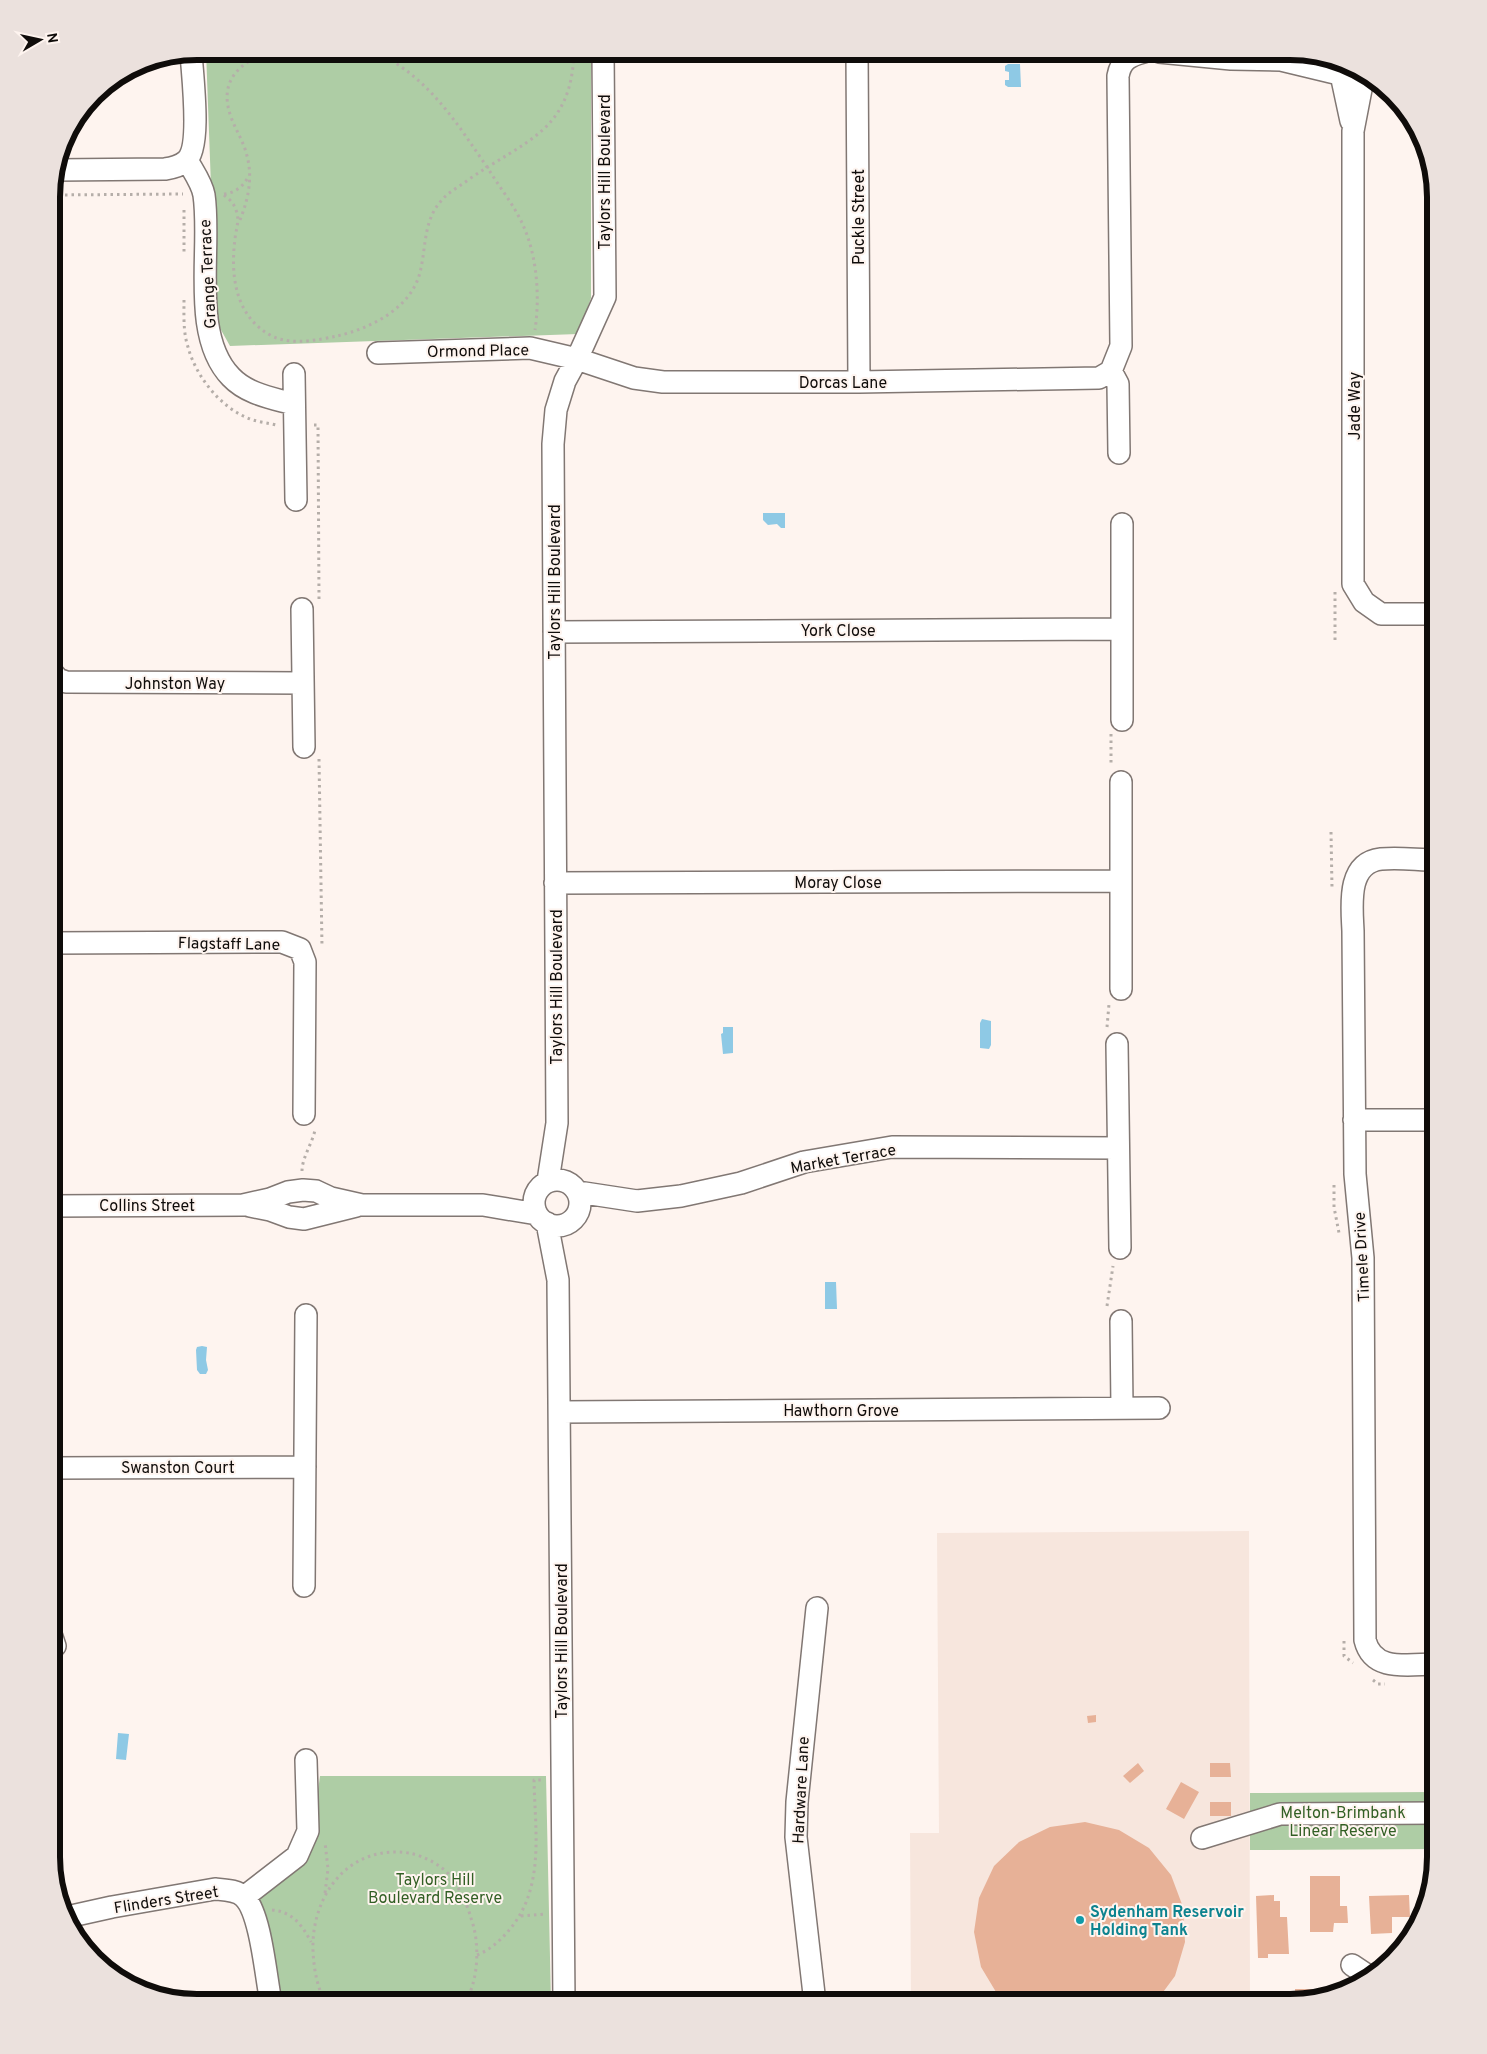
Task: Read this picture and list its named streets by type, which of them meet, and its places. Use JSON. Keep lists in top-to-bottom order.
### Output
{
  "streets": {
    "street": [
      "Taylors Hill Boulevard",
      "Puckle Street",
      "Grange Terrace",
      "Ormond Place",
      "Dorcas Lane",
      "Jade Way",
      "York Close",
      "Johnston Way",
      "Moray Close",
      "Flagstaff Lane",
      "Market Terrace",
      "Collins Street",
      "Timele Drive",
      "Hawthorn Grove",
      "Swanston Court",
      "Hardware Lane",
      "Flinders Street"
    ]
  },
  "crossings": [
    ["Taylors Hill Boulevard", "Ormond Place"],
    ["Taylors Hill Boulevard", "Dorcas Lane"],
    ["Taylors Hill Boulevard", "York Close"],
    ["Taylors Hill Boulevard", "Moray Close"],
    ["Taylors Hill Boulevard", "Market Terrace"],
    ["Taylors Hill Boulevard", "Collins Street"],
    ["Taylors Hill Boulevard", "Hawthorn Grove"],
    ["Puckle Street", "Dorcas Lane"],
    ["Ormond Place", "Dorcas Lane"],
    ["Market Terrace", "Collins Street"]
  ],
  "parks": ["Melton-Brimbank Linear Reserve", "Taylors Hill Boulevard Reserve"],
  "places": ["Sydenham Reservoir Holding Tank"],
  "north": "right"
}
